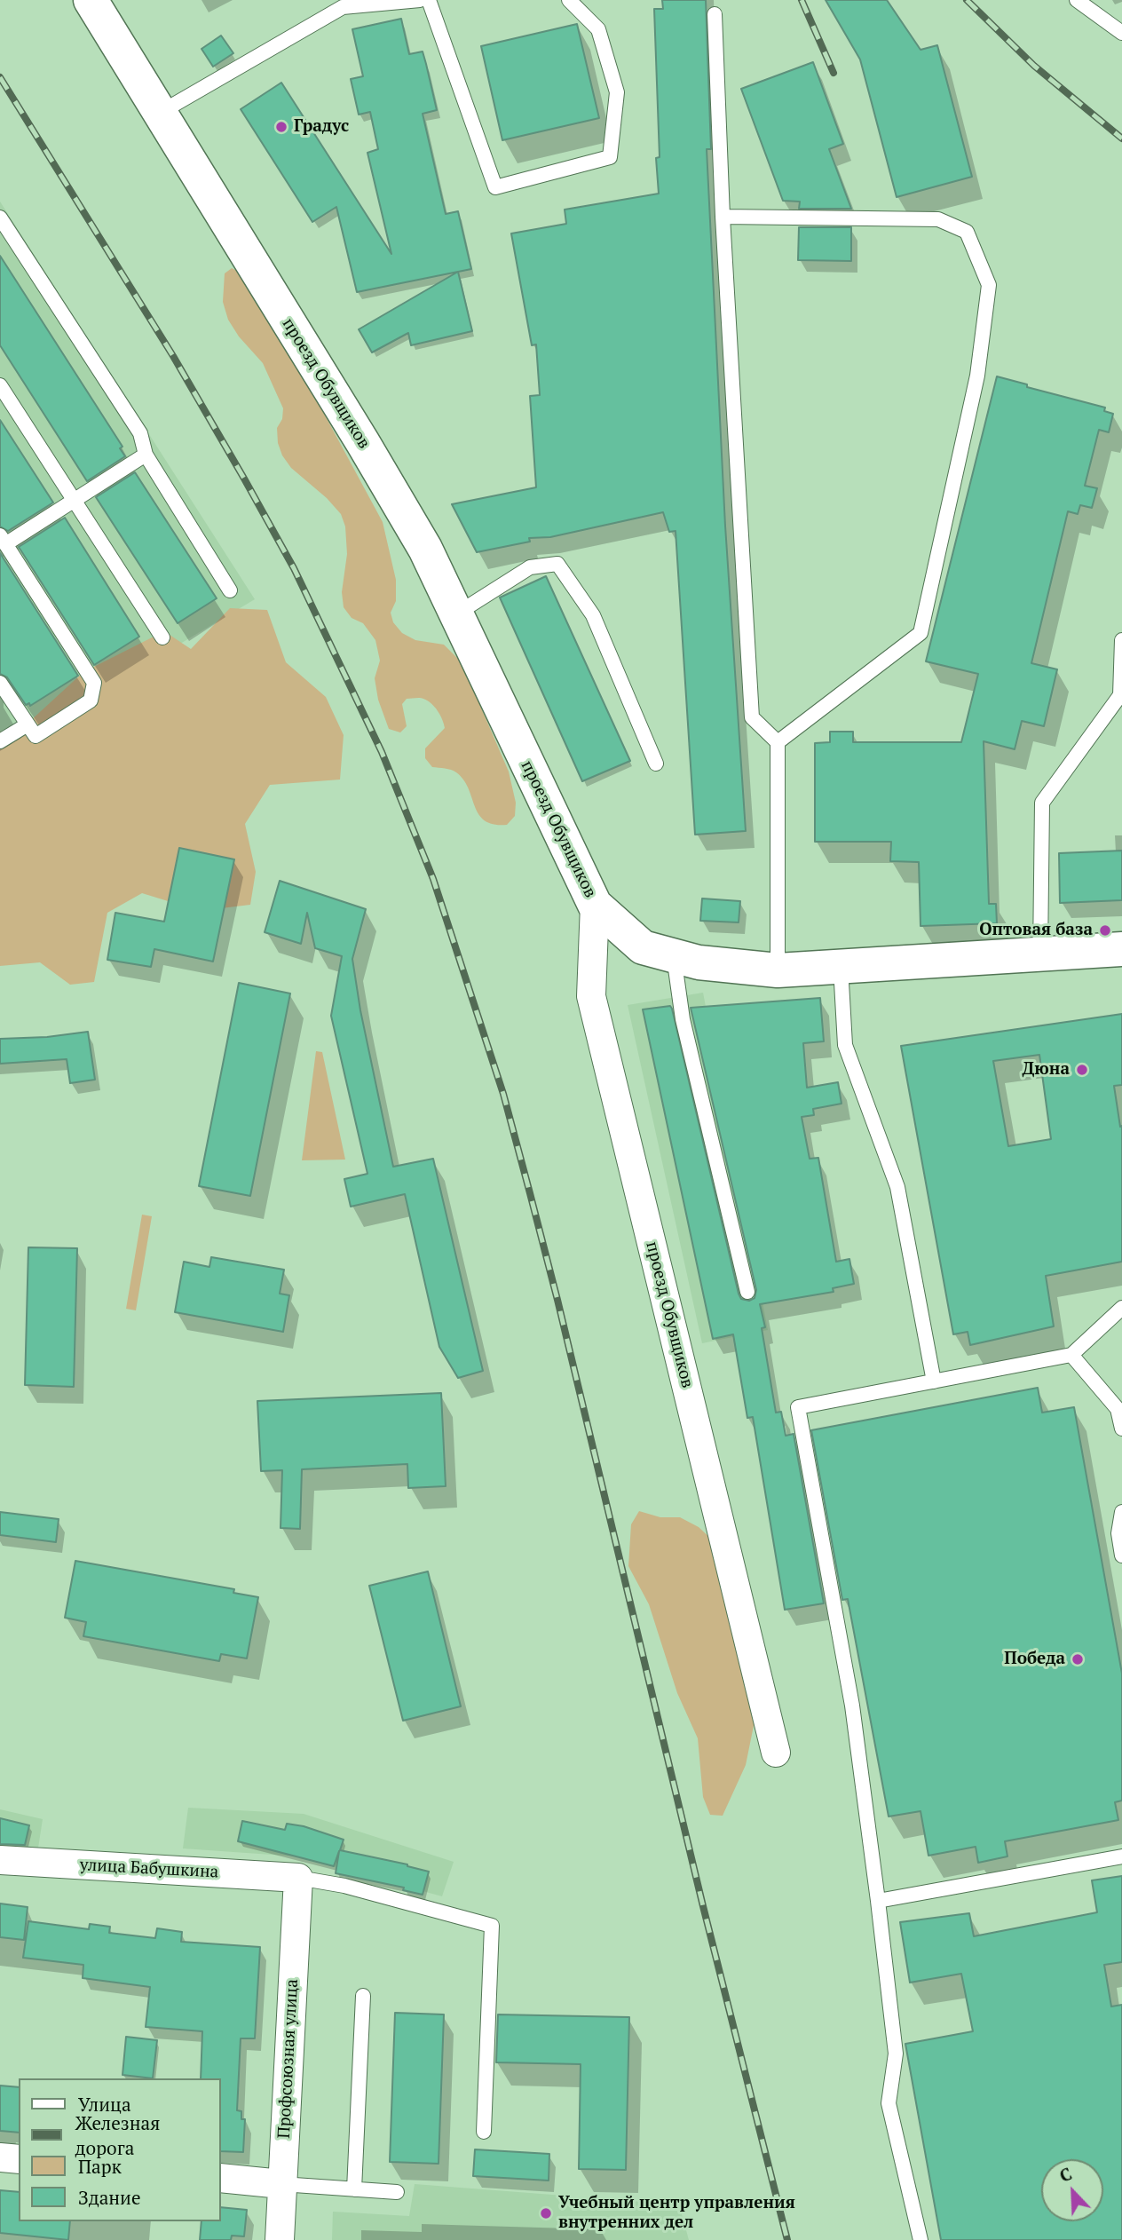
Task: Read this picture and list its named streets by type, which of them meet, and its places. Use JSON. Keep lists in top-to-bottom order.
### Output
{
  "streets": {
    "street": ["проезд Обувщиков", "улица Бабушкина", "Профсоюзная улица"]
  },
  "crossings": [
    ["улица Бабушкина", "Профсоюзная улица"]
  ],
  "places": [
    "Градус",
    "Оптовая база",
    "Дюна",
    "Победа",
    "Учебный центр управления внутренних дел"
  ],
  "legend": [
    "Улица",
    "Железная дорога",
    "Парк",
    "Здание"
  ],
  "north": "top left"
}
